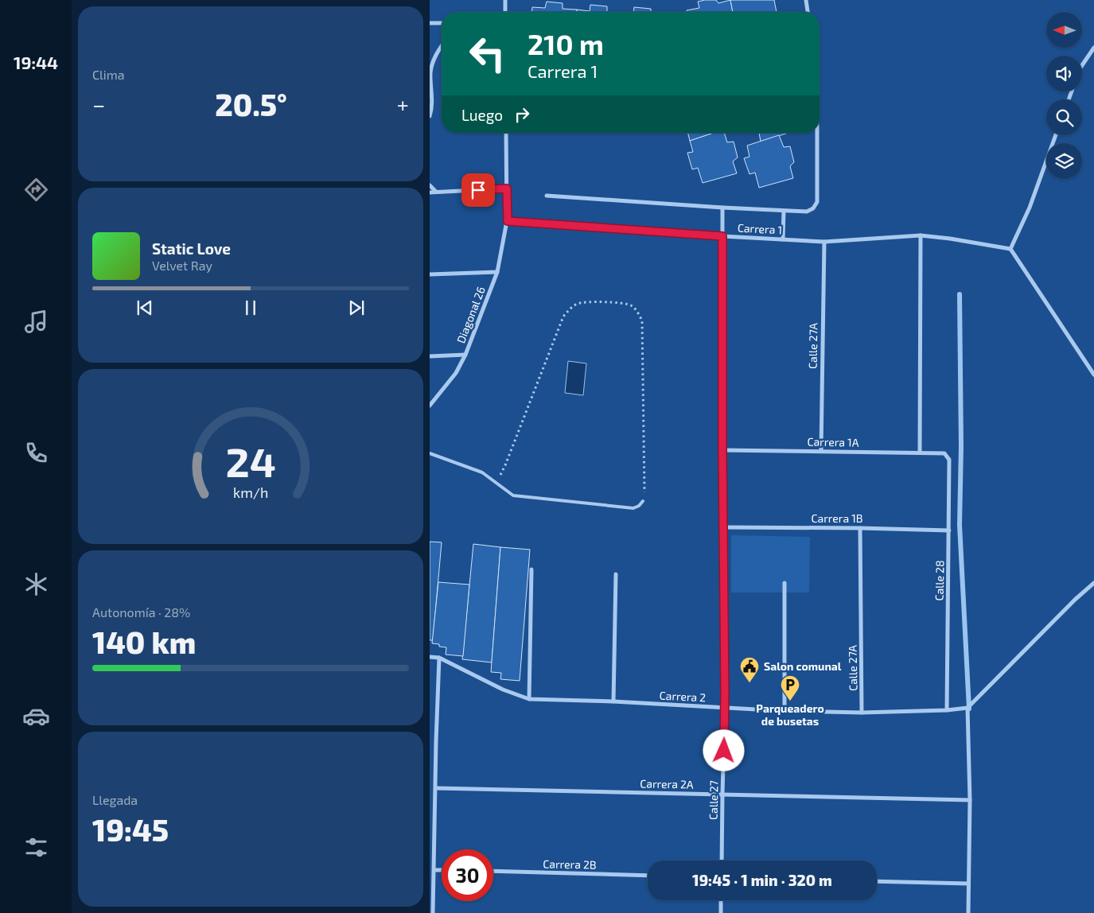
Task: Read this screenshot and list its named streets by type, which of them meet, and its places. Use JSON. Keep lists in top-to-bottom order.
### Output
{
  "streets": {
    "street": [
      "Carrera 1",
      "Diagonal 26",
      "Calle 27A",
      "Carrera 1A",
      "Carrera 1B",
      "Calle 28",
      "Carrera 2",
      "Carrera 2A",
      "Calle 27",
      "Carrera 2B"
    ]
  },
  "crossings": [
    ["Carrera 1", "Diagonal 26"],
    ["Carrera 1", "Calle 27A"],
    ["Carrera 1", "Calle 27"],
    ["Calle 27A", "Carrera 1A"],
    ["Calle 27A", "Carrera 1B"],
    ["Calle 27A", "Carrera 2"],
    ["Carrera 1A", "Calle 28"],
    ["Carrera 1A", "Calle 27"],
    ["Carrera 1B", "Calle 28"],
    ["Carrera 1B", "Calle 27"],
    ["Calle 28", "Carrera 2"],
    ["Carrera 2", "Calle 27"],
    ["Carrera 2A", "Calle 27"]
  ],
  "places": {
    "public building": ["Salon comunal"],
    "parking": ["Parqueadero de busetas"]
  },
  "north": "left",
  "page": {
    "tabs": "19:44",
    "tile": [
      "Clima",
      ["Autonomía · 28%", "140 km"],
      ["Llegada", "19:45"]
    ],
    "turn": ["210 m", "Carrera 1"],
    "heat": ["−", "20.5°", "+"],
    "then": "Luego",
    "song": ["Static Love", "Velvet Ray"],
    "limit": "30",
    "trip": "19:45 · 1 min · 320 m",
    "gauge": ["24", "km/h"]
  }
}
